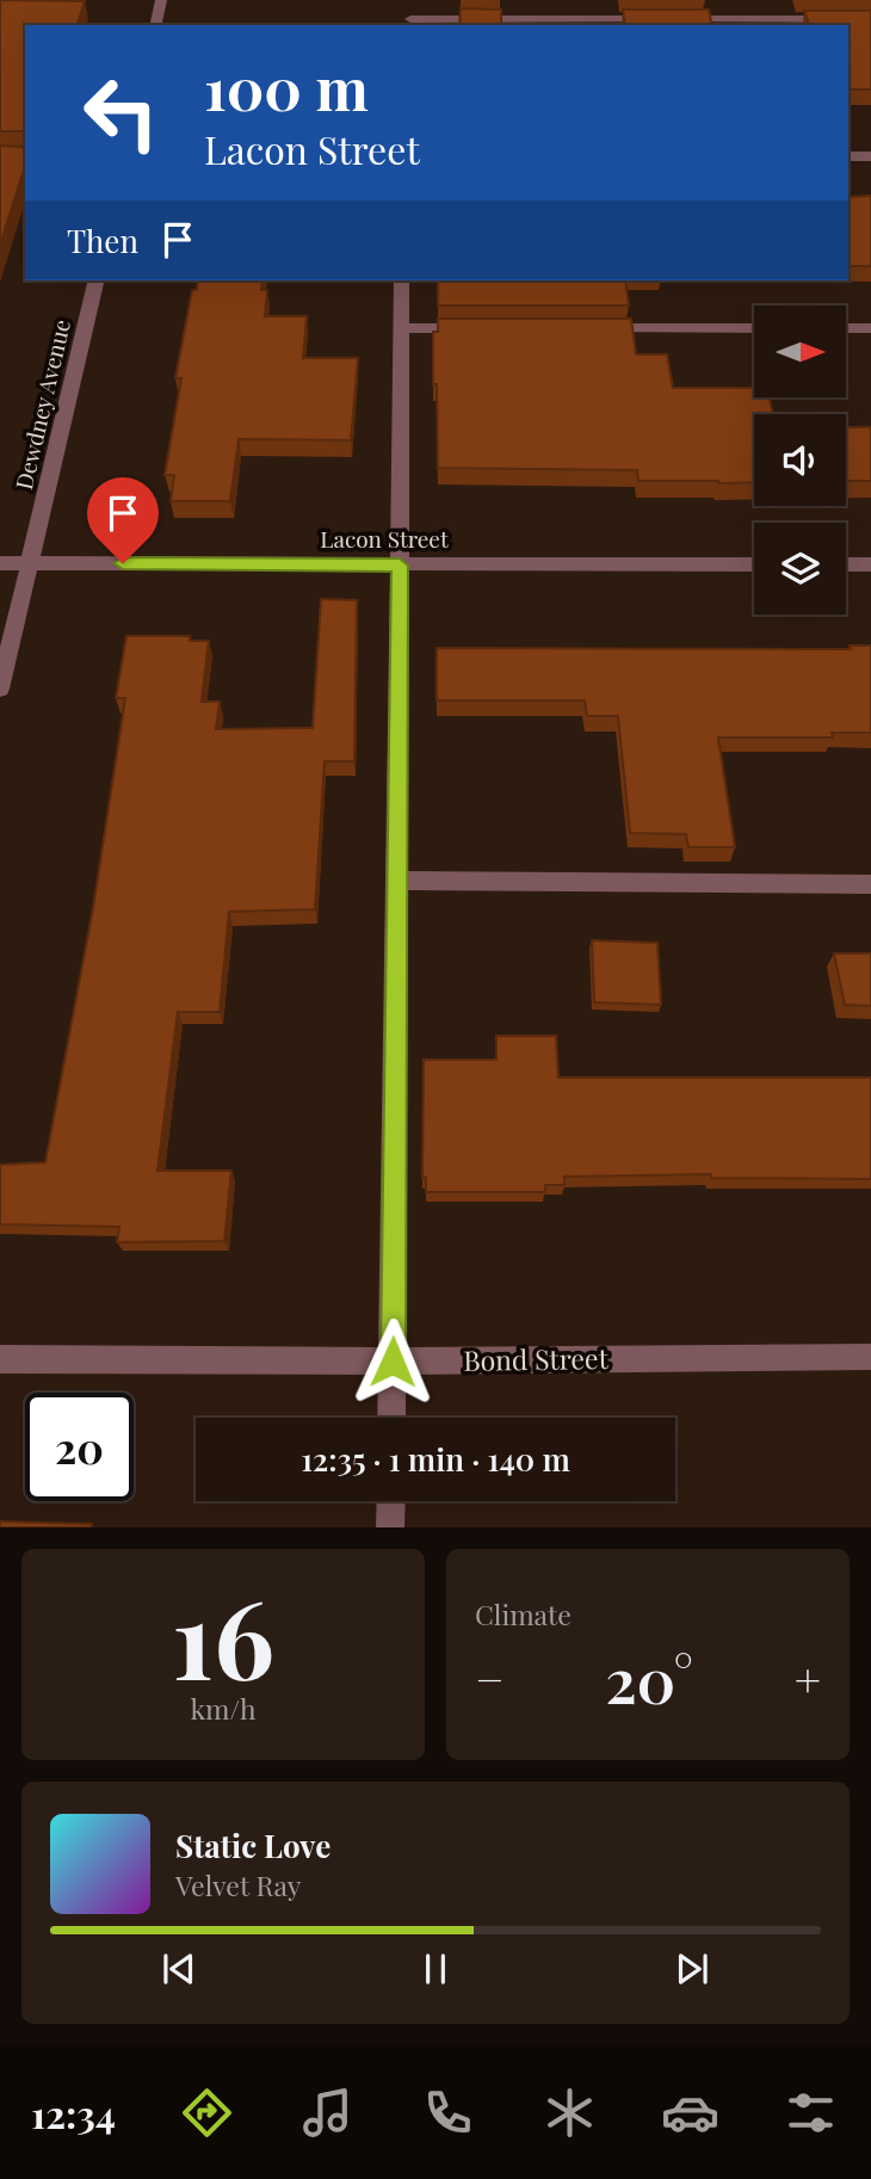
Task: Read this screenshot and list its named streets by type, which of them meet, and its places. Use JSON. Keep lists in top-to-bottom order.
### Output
{
  "streets": {
    "street": ["Dewdney Avenue", "Lacon Street", "Bond Street"]
  },
  "crossings": [
    ["Dewdney Avenue", "Lacon Street"]
  ],
  "north": "right",
  "page": {
    "turn": ["100 m", "Lacon Street"],
    "then": "Then",
    "limit": "20",
    "trip": "12:35 · 1 min · 140 m",
    "tile": [
      ["16", "km/h"],
      "Climate"
    ],
    "heat": ["−", "20°", "+"],
    "song": ["Static Love", "Velvet Ray"],
    "tabs": "12:34"
  }
}
